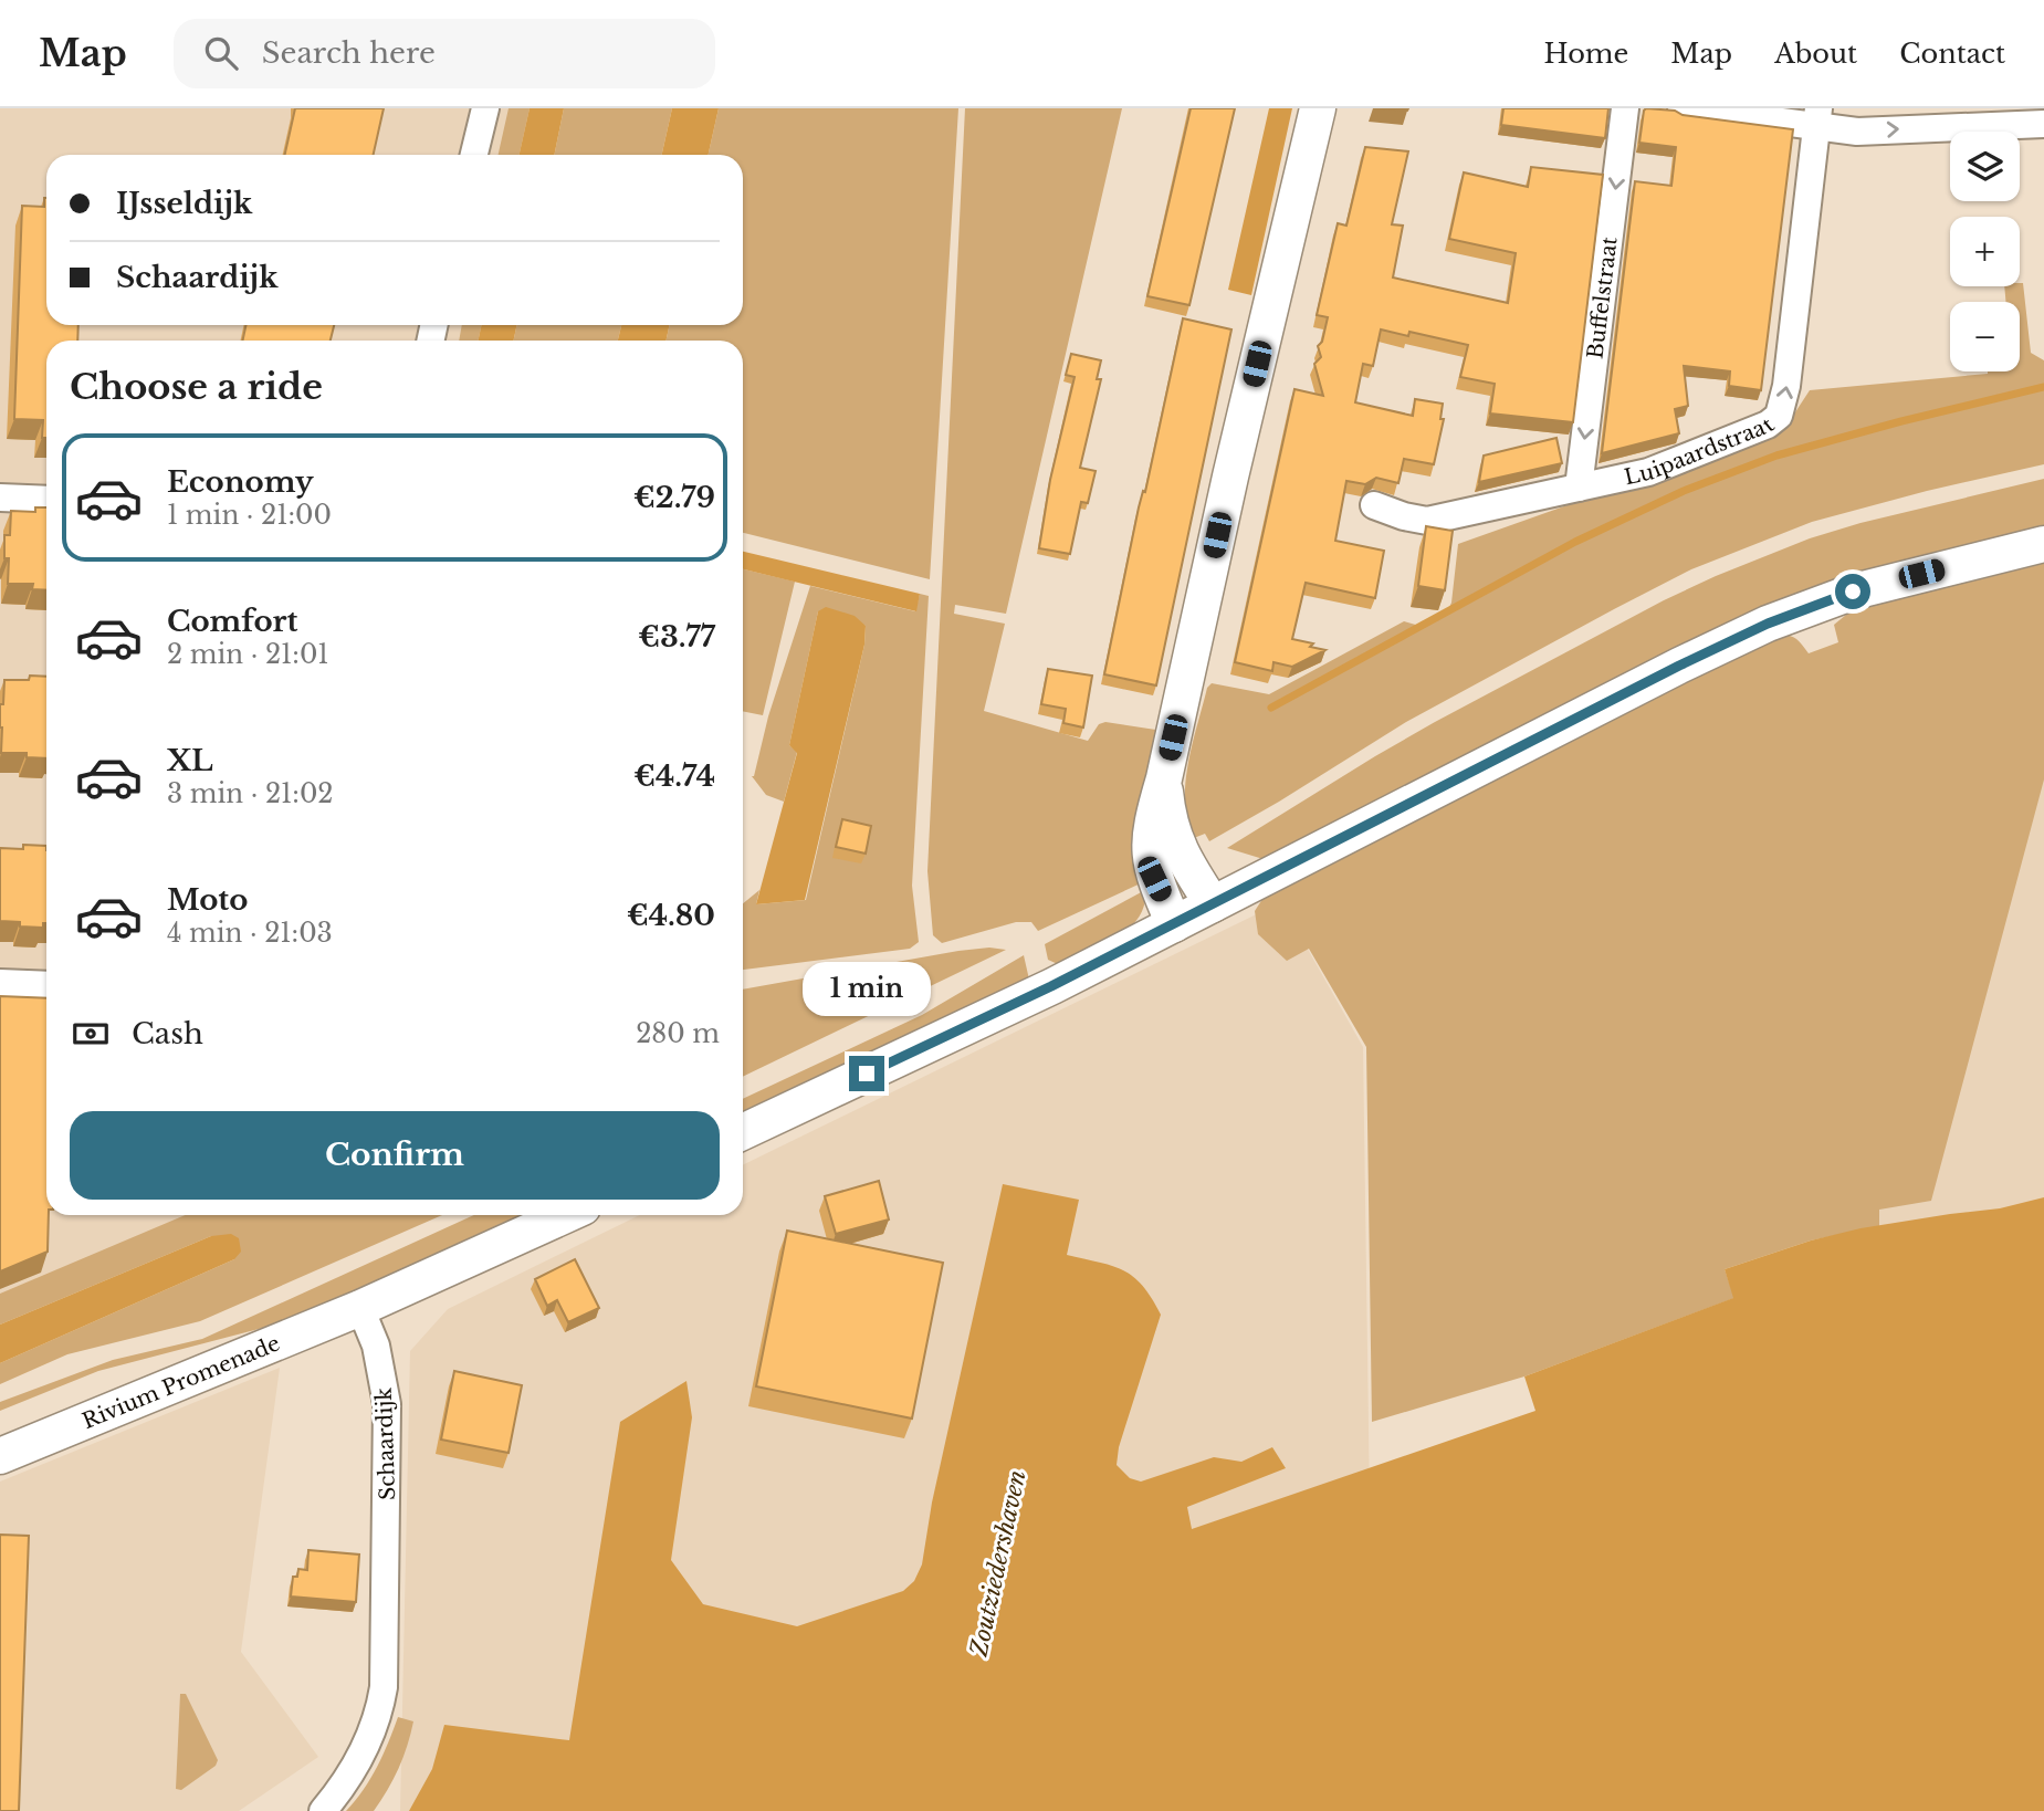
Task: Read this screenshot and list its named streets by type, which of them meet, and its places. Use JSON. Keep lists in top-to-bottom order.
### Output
{
  "streets": {
    "street": [
      "Buffelstraat",
      "Luipaardstraat",
      "Rivium Promenade",
      "Schaardijk"
    ]
  },
  "crossings": [
    ["Buffelstraat", "Luipaardstraat"],
    ["Rivium Promenade", "Schaardijk"]
  ],
  "one_way": ["Buffelstraat", "Luipaardstraat"],
  "water": ["Zoutziedershaven"],
  "page": {
    "header": "Map",
    "search": "Search here",
    "nav": [
      "Home",
      "Map",
      "About",
      "Contact"
    ],
    "map_buttons": ["+", "−"],
    "banner": ["IJsseldijk", "Schaardijk"],
    "heading": "Choose a ride",
    "list": [
      {
        "name": "Economy",
        "note": "1 min · 21:00",
        "value": "€2.79"
      },
      {
        "name": "Comfort",
        "note": "2 min · 21:01",
        "value": "€3.77"
      },
      {
        "name": "XL",
        "note": "3 min · 21:02",
        "value": "€4.74"
      },
      {
        "name": "Moto",
        "note": "4 min · 21:03",
        "value": "€4.80"
      }
    ],
    "bubble": "1 min",
    "pay": ["Cash", "280 m"],
    "buttons": "Confirm"
  }
}
